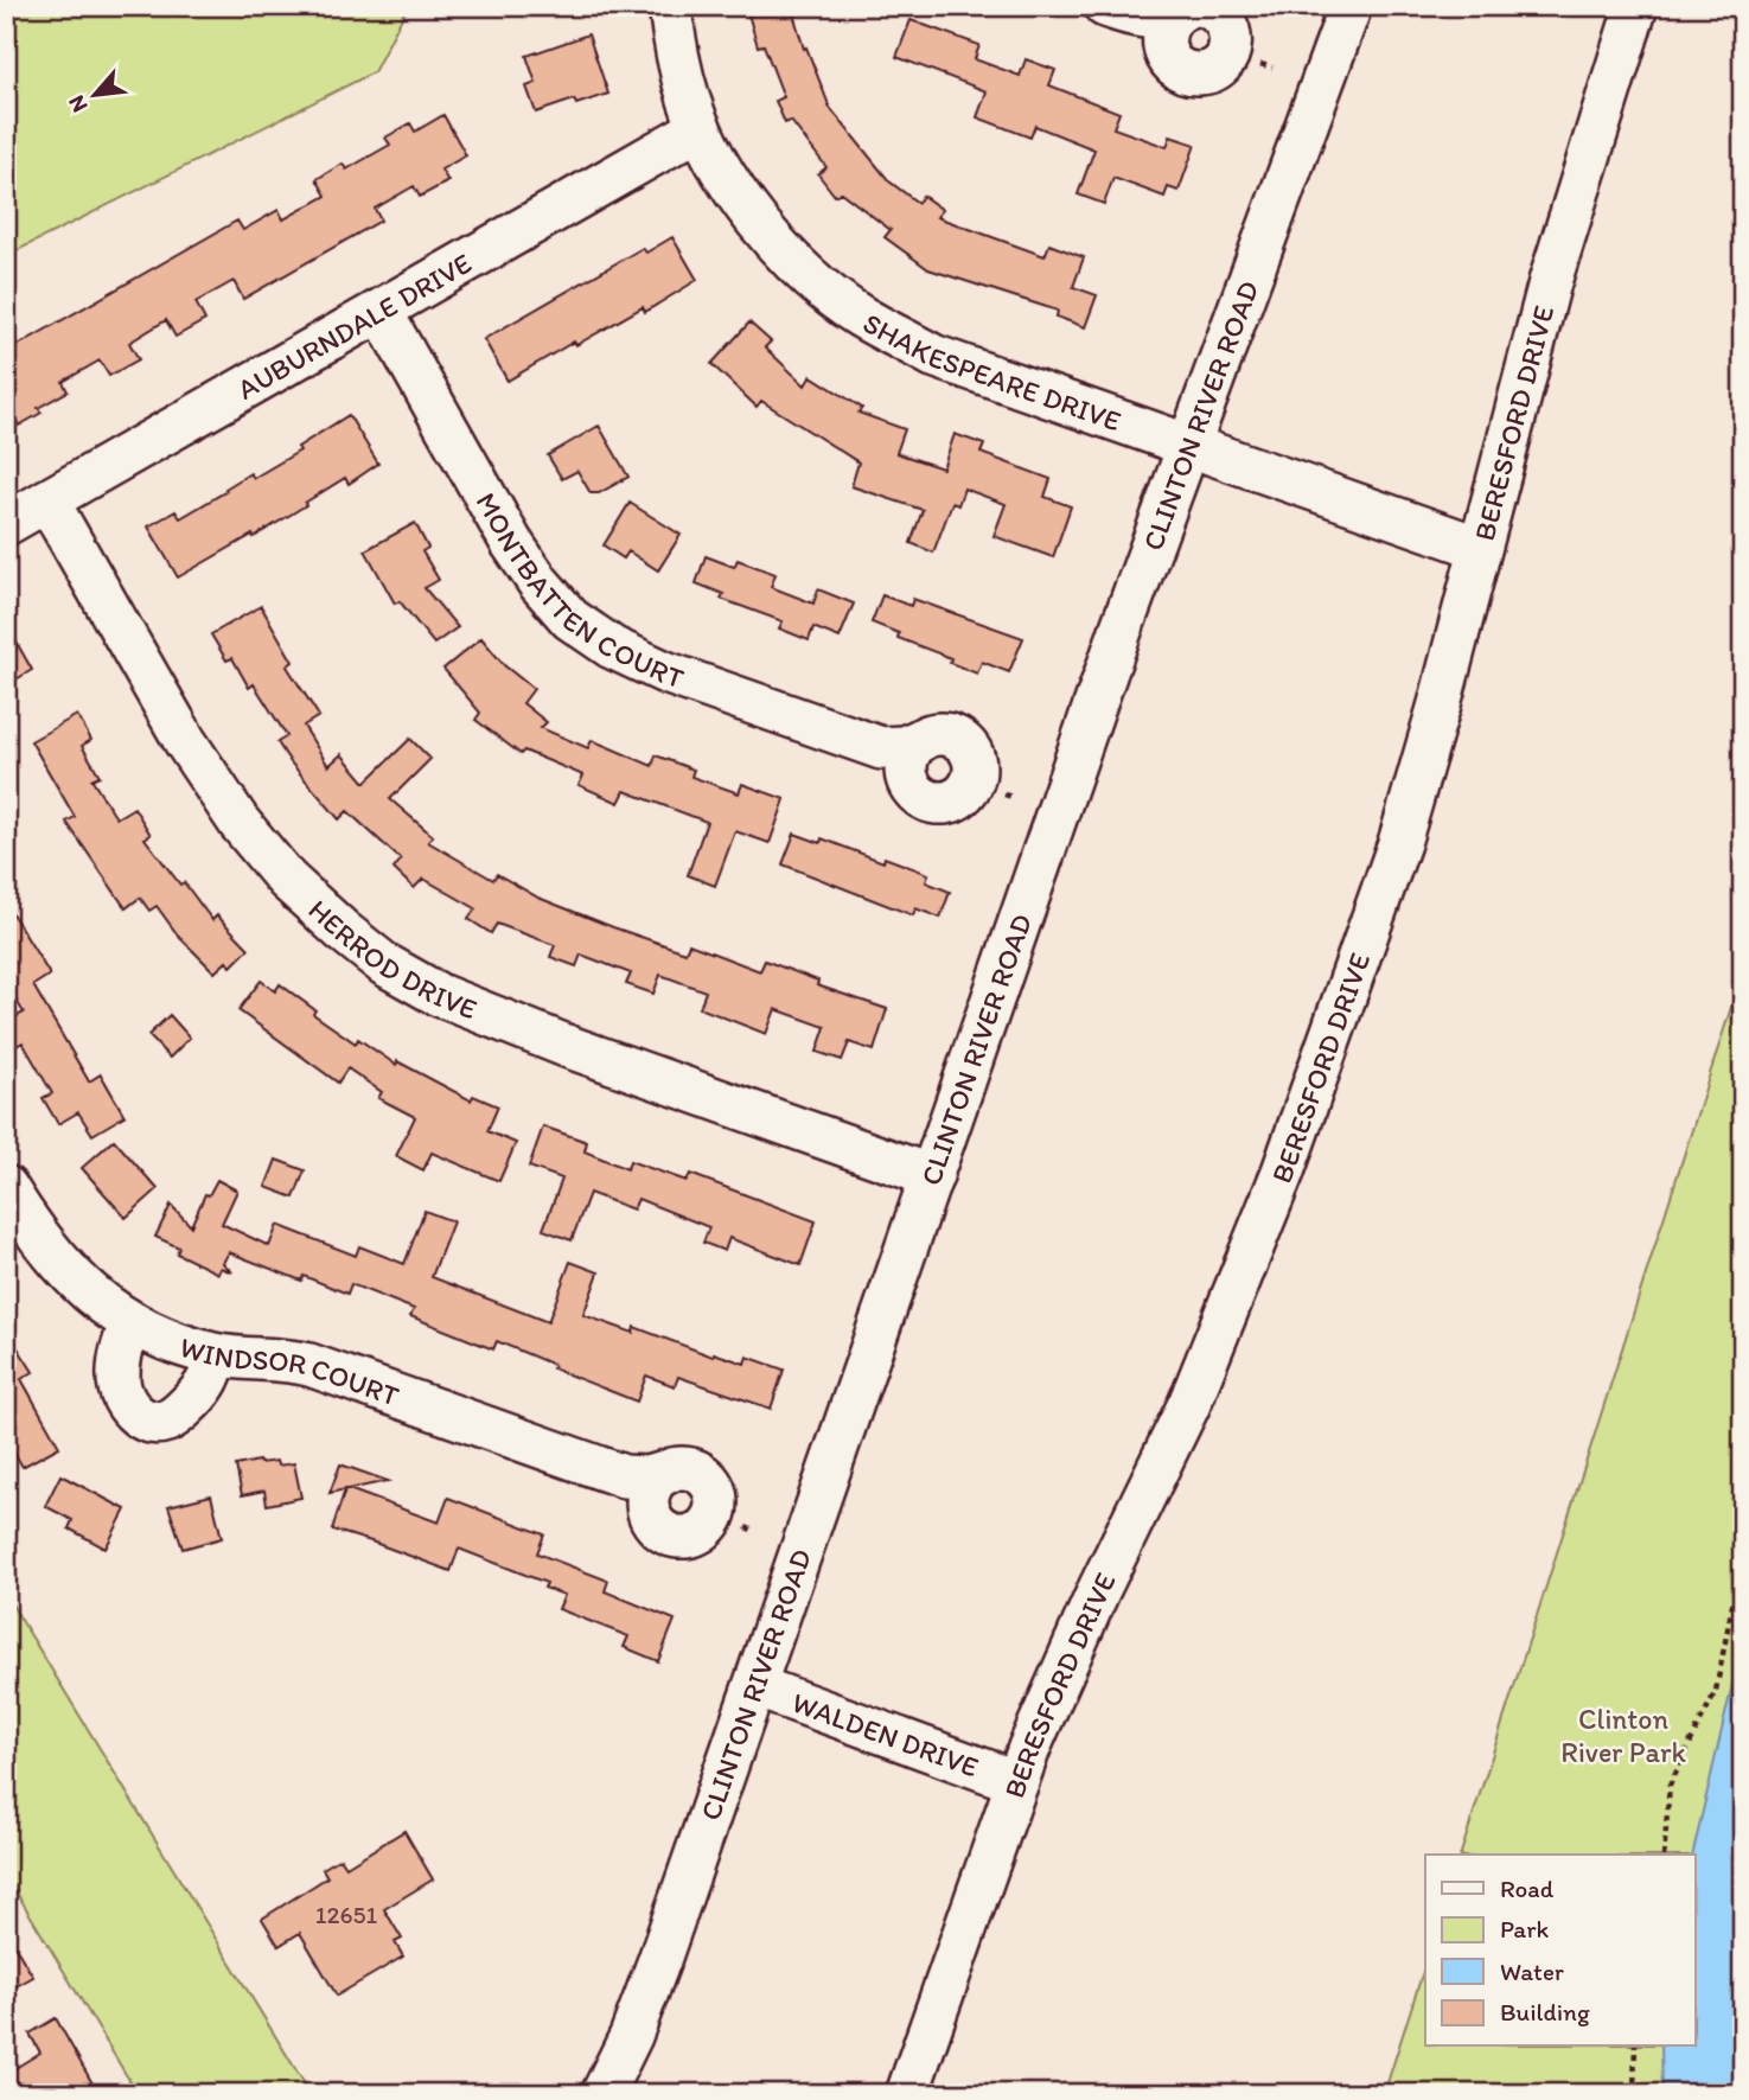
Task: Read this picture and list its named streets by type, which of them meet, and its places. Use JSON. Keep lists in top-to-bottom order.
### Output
{
  "streets": {
    "street": [
      "AUBURNDALE DRIVE",
      "SHAKESPEARE DRIVE",
      "CLINTON RIVER ROAD",
      "BERESFORD DRIVE",
      "MONTBATTEN COURT",
      "HERROD DRIVE",
      "WINDSOR COURT",
      "WALDEN DRIVE"
    ]
  },
  "crossings": [
    ["AUBURNDALE DRIVE", "SHAKESPEARE DRIVE"],
    ["AUBURNDALE DRIVE", "MONTBATTEN COURT"],
    ["AUBURNDALE DRIVE", "HERROD DRIVE"],
    ["SHAKESPEARE DRIVE", "CLINTON RIVER ROAD"],
    ["SHAKESPEARE DRIVE", "BERESFORD DRIVE"],
    ["CLINTON RIVER ROAD", "HERROD DRIVE"],
    ["CLINTON RIVER ROAD", "WALDEN DRIVE"],
    ["BERESFORD DRIVE", "WALDEN DRIVE"]
  ],
  "parks": ["Clinton River Park"],
  "house_numbers": ["12651"],
  "legend": [
    "Road",
    "Park",
    "Water",
    "Building"
  ],
  "north": "bottom left"
}
